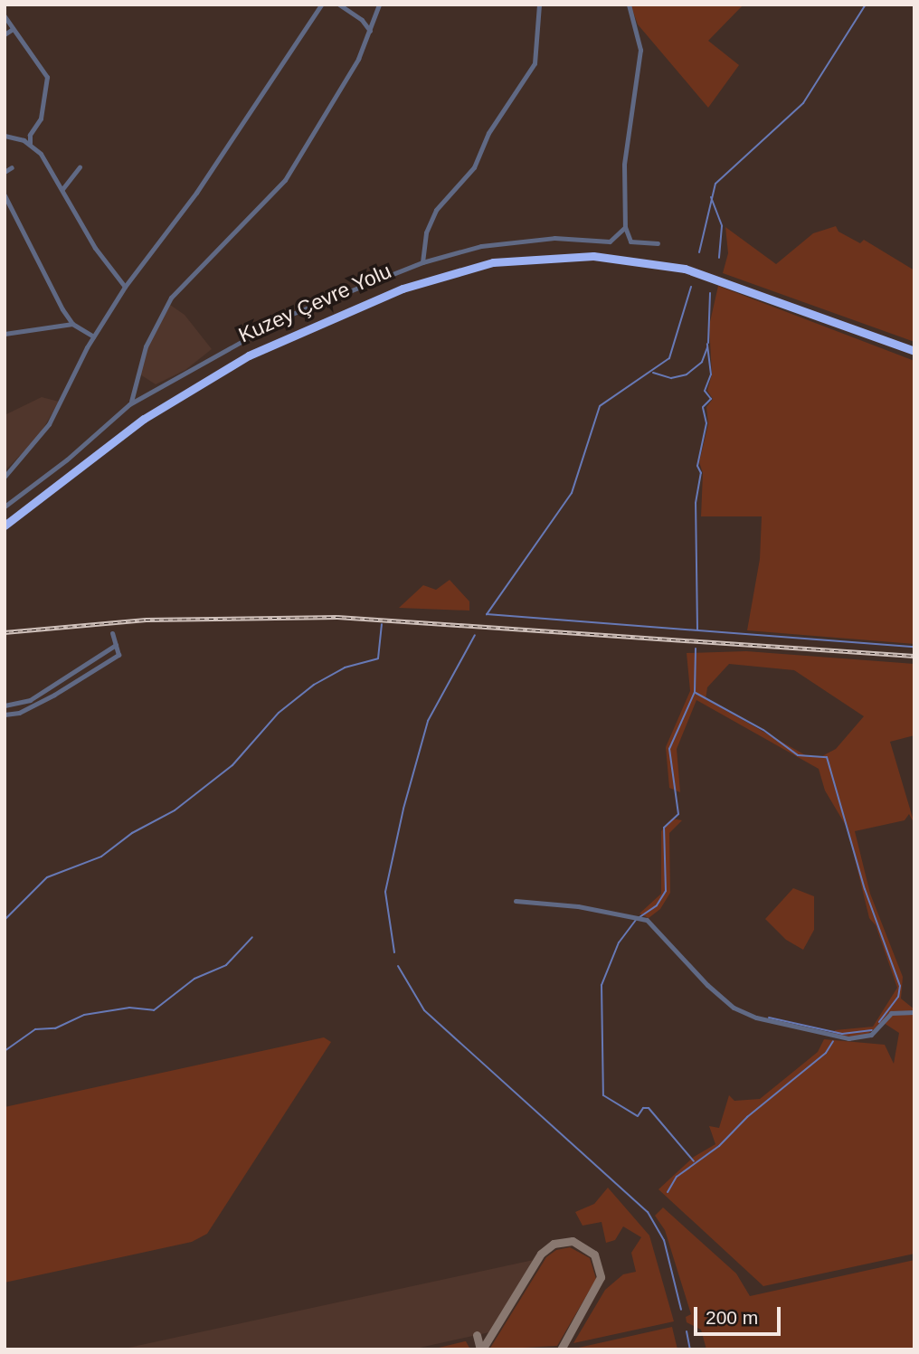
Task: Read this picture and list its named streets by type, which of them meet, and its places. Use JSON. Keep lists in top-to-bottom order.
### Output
{
  "streets": {
    "highway": ["Kuzey Çevre Yolu"]
  },
  "scale_bar": "200 m"
}
